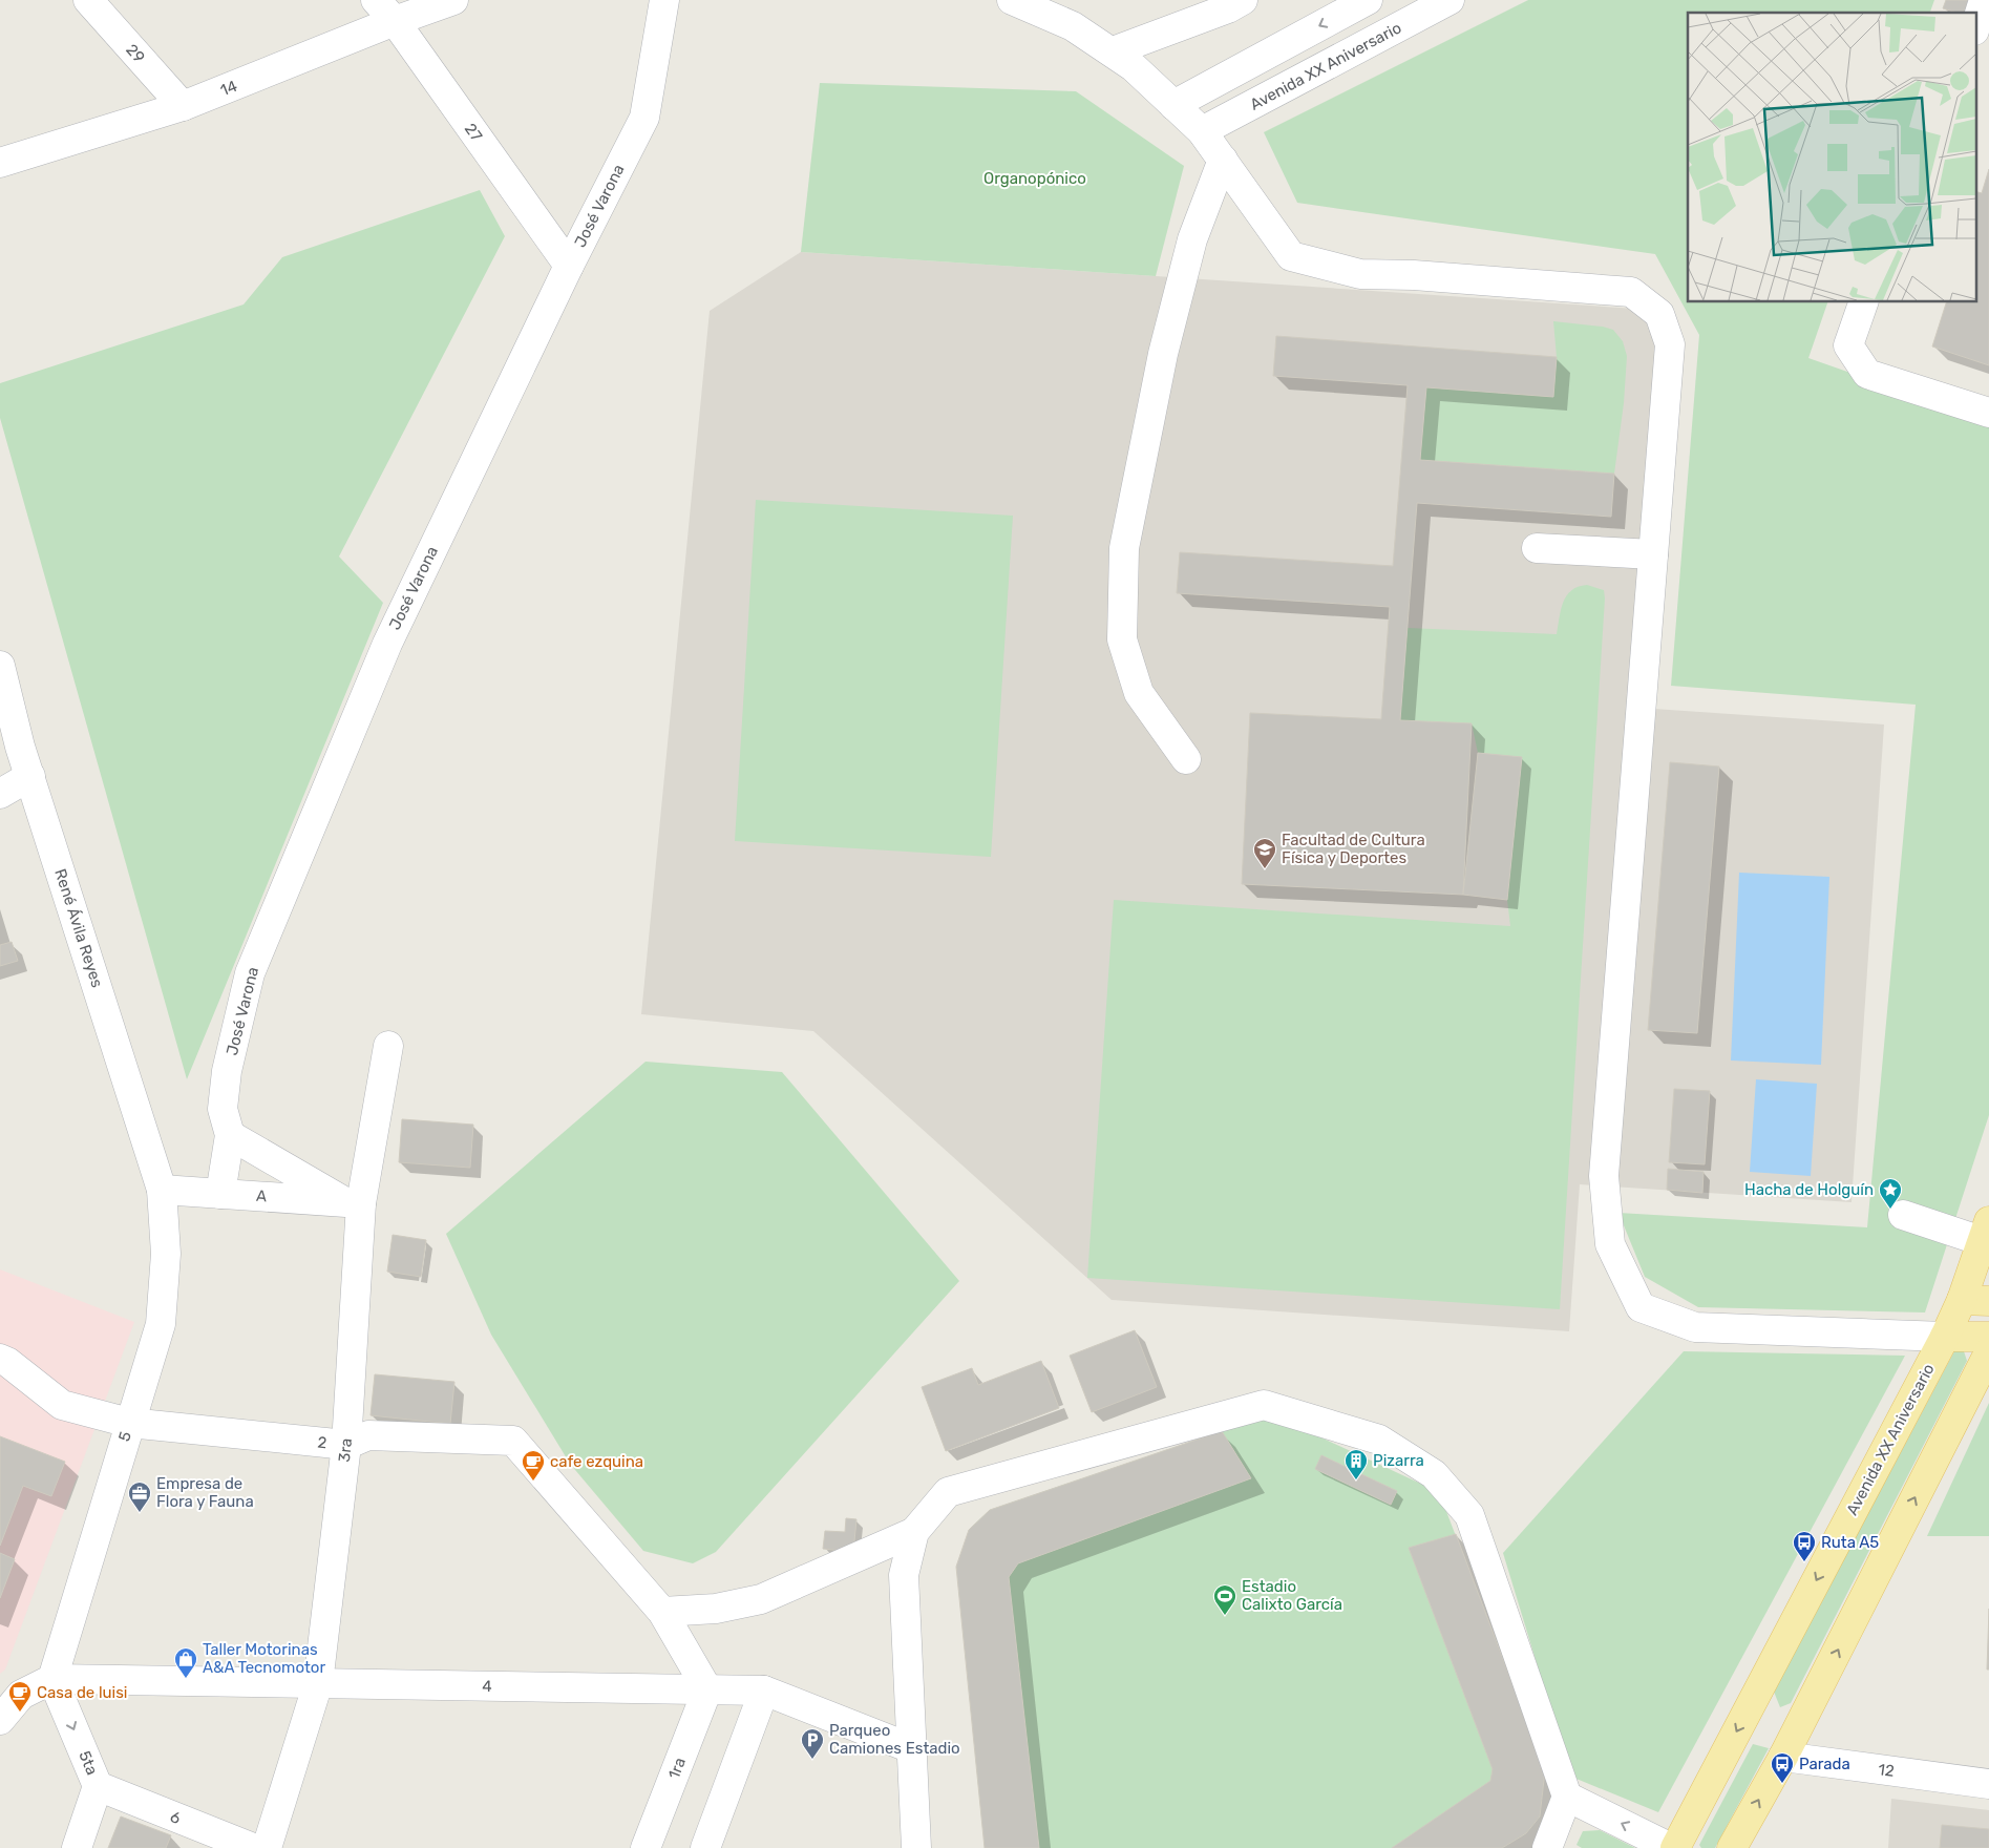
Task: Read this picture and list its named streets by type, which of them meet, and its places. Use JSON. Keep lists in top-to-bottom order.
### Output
{
  "streets": {
    "main road": ["Avenida XX Aniversario"],
    "street": [
      "29",
      "14",
      "27",
      "José Varona",
      "René Ávila Reyes",
      "A",
      "5",
      "2",
      "3ra",
      "4",
      "5ta",
      "1ra",
      "12",
      "6"
    ]
  },
  "crossings": [
    ["29", "14"],
    ["14", "27"],
    ["27", "José Varona"],
    ["José Varona", "A"],
    ["René Ávila Reyes", "A"],
    ["René Ávila Reyes", "5"],
    ["A", "5"],
    ["A", "3ra"],
    ["5", "2"],
    ["5", "4"],
    ["5", "5ta"],
    ["2", "3ra"],
    ["3ra", "4"],
    ["4", "5ta"],
    ["4", "1ra"],
    ["5ta", "6"]
  ],
  "one_way": ["Avenida XX Aniversario", "5ta"],
  "parks": ["Organopónico"],
  "places": {
    "school or university": ["Facultad de Cultura Física y Deportes"],
    "place": ["Hacha de Holguín"],
    "building": ["Pizarra"],
    "cafe": ["cafe ezquina", "Casa de luisi"],
    "office": ["Empresa de Flora y Fauna"],
    "bus stop": ["Ruta A5", "Parada"],
    "sports": ["Estadio Calixto García"],
    "shop": ["Taller Motorinas A&A Tecnomotor"],
    "parking": ["Parqueo Camiones Estadio"]
  }
}
